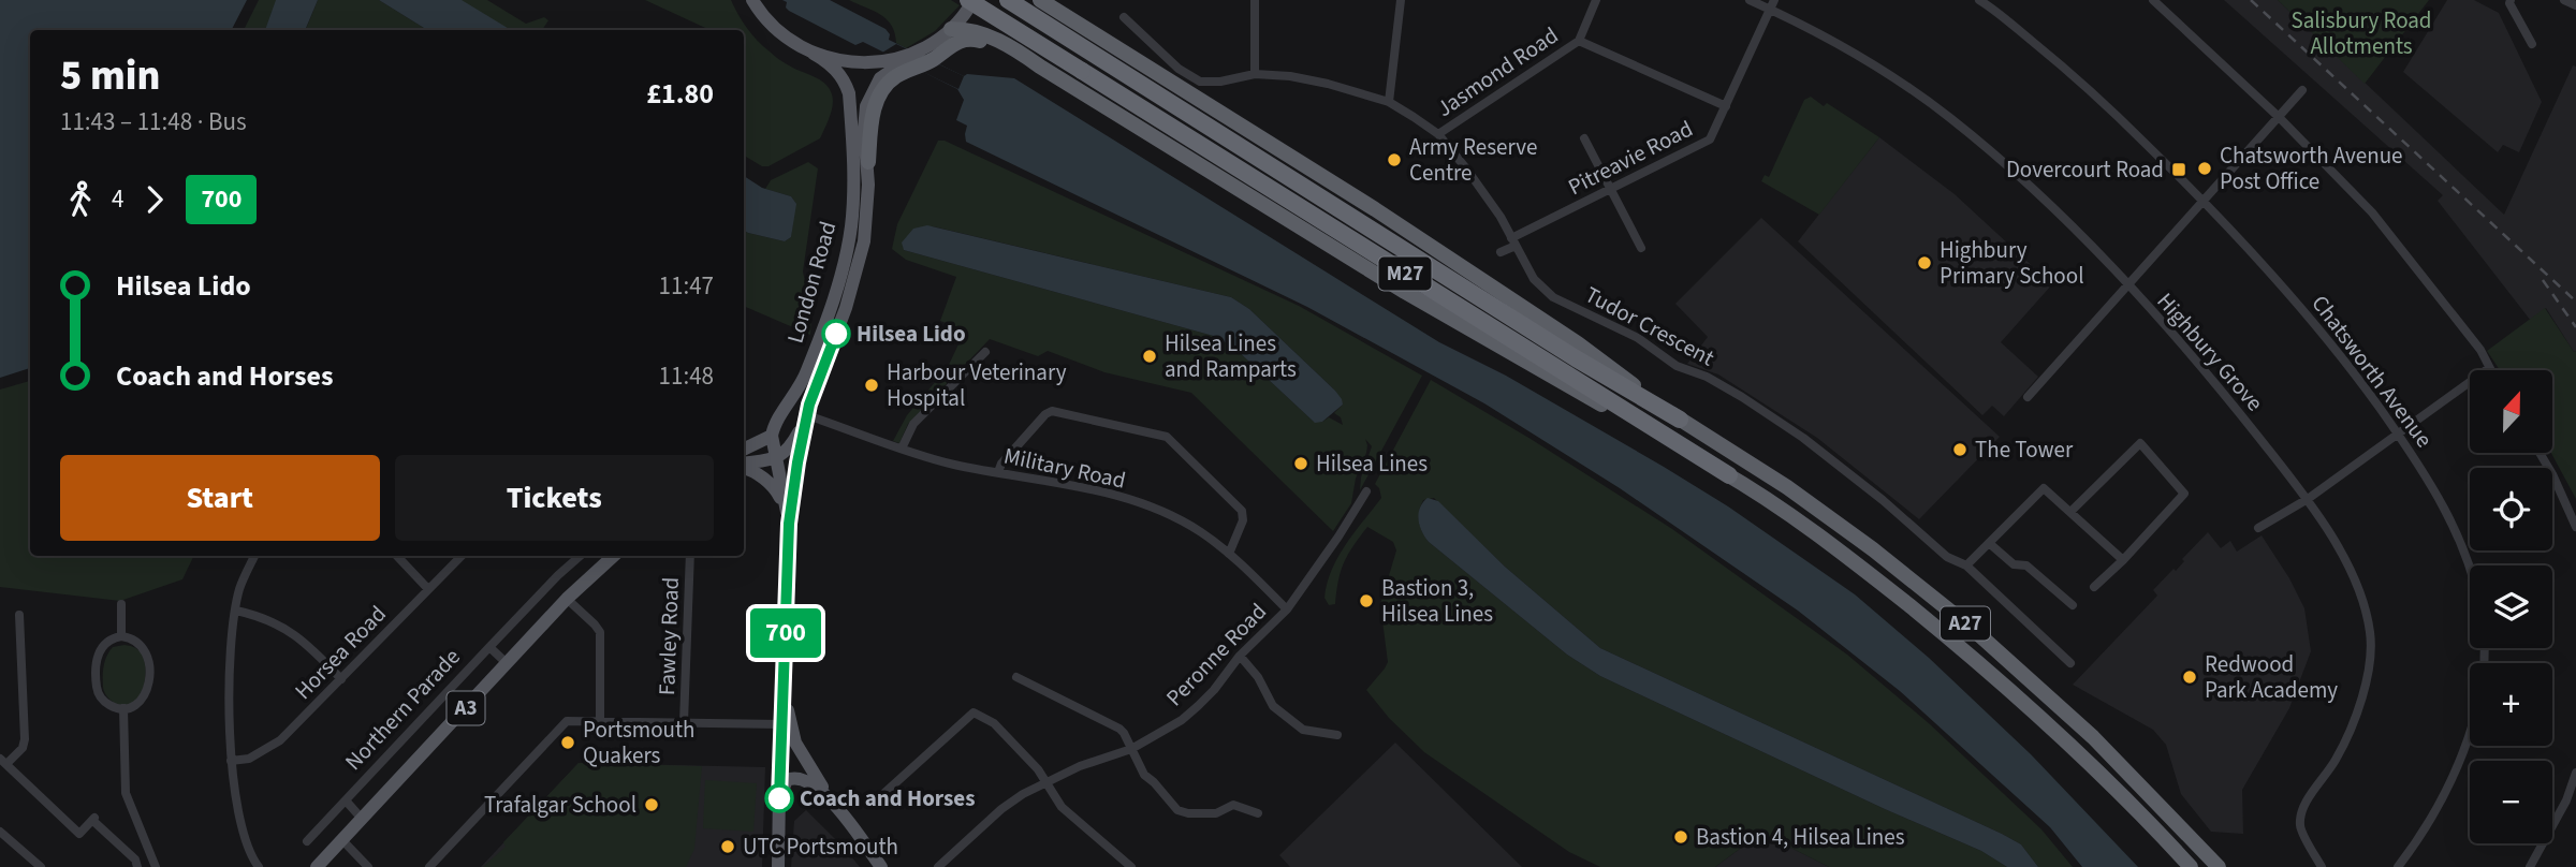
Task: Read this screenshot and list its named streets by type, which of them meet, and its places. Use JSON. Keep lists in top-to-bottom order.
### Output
{
  "streets": {
    "highway": ["M27", "A27"],
    "main road": ["London Road", "A3", "Northern Parade"],
    "street": [
      "Jasmond Road",
      "Pitreavie Road",
      "Tudor Crescent",
      "Highbury Grove",
      "Chatsworth Avenue",
      "Military Road",
      "Fawley Road",
      "Horsea Road",
      "Peronne Road"
    ]
  },
  "crossings": [
    ["Jasmond Road", "Tudor Crescent"],
    ["Pitreavie Road", "Tudor Crescent"],
    ["Pitreavie Road", "Highbury Grove"],
    ["M27", "A27"],
    ["London Road", "Military Road"],
    ["Military Road", "Peronne Road"]
  ],
  "parks": ["Salisbury Road Allotments"],
  "places": {
    "other": [
      "Army Reserve Centre",
      "Chatsworth Avenue Post Office",
      "Highbury Primary School",
      "Hilsea Lido",
      "Hilsea Lines and Ramparts",
      "Harbour Veterinary Hospital",
      "The Tower",
      "Hilsea Lines",
      "Bastion 3, Hilsea Lines",
      "Redwood Park Academy",
      "Portsmouth Quakers",
      "Coach and Horses",
      "Trafalgar School",
      "Bastion 4, Hilsea Lines",
      "UTC Portsmouth"
    ],
    "transit": ["Dovercourt Road"]
  },
  "lines": ["bus line 700"],
  "north": "top",
  "page": {
    "on_map": "700",
    "heading": ["5 min", "11:43 – 11:48 · Bus", "£1.80"],
    "legs": ["4", "700"],
    "list": [
      {
        "name": "Hilsea Lido",
        "value": "11:47"
      },
      {
        "name": "Coach and Horses",
        "value": "11:48"
      }
    ],
    "map_buttons": ["+", "−"],
    "buttons": ["Start", "Tickets"]
  }
}
